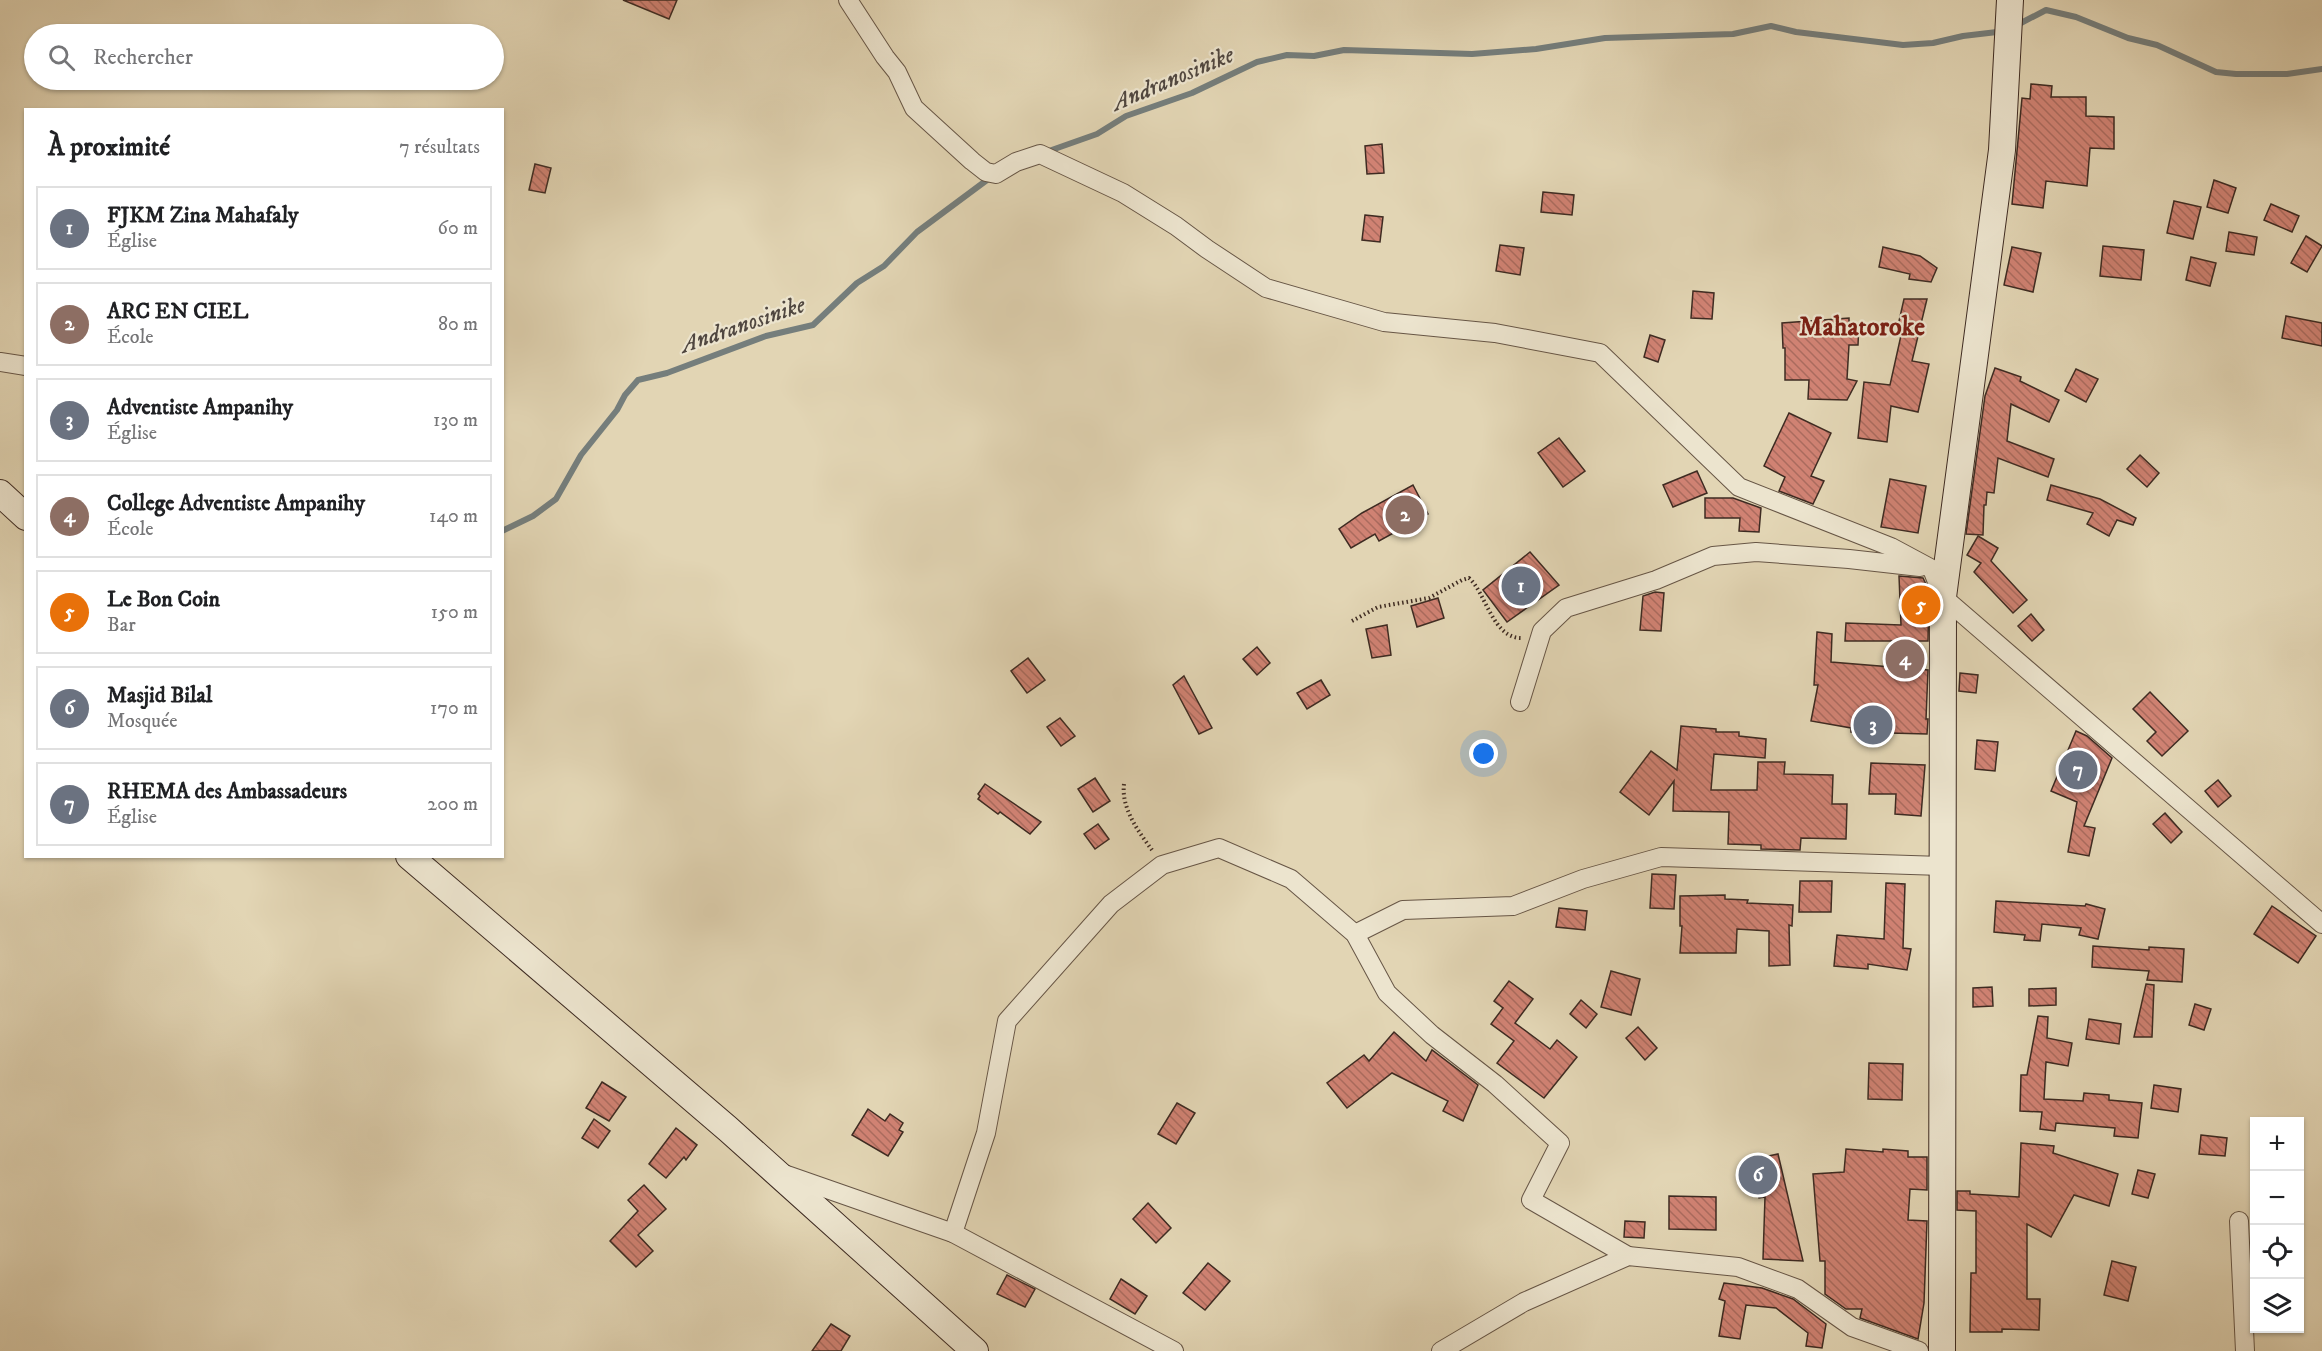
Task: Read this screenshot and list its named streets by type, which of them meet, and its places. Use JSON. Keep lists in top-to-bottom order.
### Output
{
  "districts": ["Mahatoroke"],
  "water": ["Andranosinike"],
  "page": {
    "search": "Rechercher",
    "heading": ["À proximité", "7 résultats"],
    "list": [
      {
        "mark": "1",
        "name": "FJKM Zina Mahafaly",
        "note": "Église",
        "value": "60 m"
      },
      {
        "mark": "2",
        "name": "ARC EN CIEL",
        "note": "École",
        "value": "80 m"
      },
      {
        "mark": "3",
        "name": "Adventiste Ampanihy",
        "note": "Église",
        "value": "130 m"
      },
      {
        "mark": "4",
        "name": "College Adventiste Ampanihy",
        "note": "École",
        "value": "140 m"
      },
      {
        "mark": "5",
        "name": "Le Bon Coin",
        "note": "Bar",
        "value": "150 m"
      },
      {
        "mark": "6",
        "name": "Masjid Bilal",
        "note": "Mosquée",
        "value": "170 m"
      },
      {
        "mark": "7",
        "name": "RHEMA des Ambassadeurs",
        "note": "Église",
        "value": "200 m"
      }
    ],
    "pins": [
      "2",
      "1",
      "5",
      "4",
      "3",
      "7",
      "6"
    ],
    "map_buttons": ["+", "−"]
  }
}
